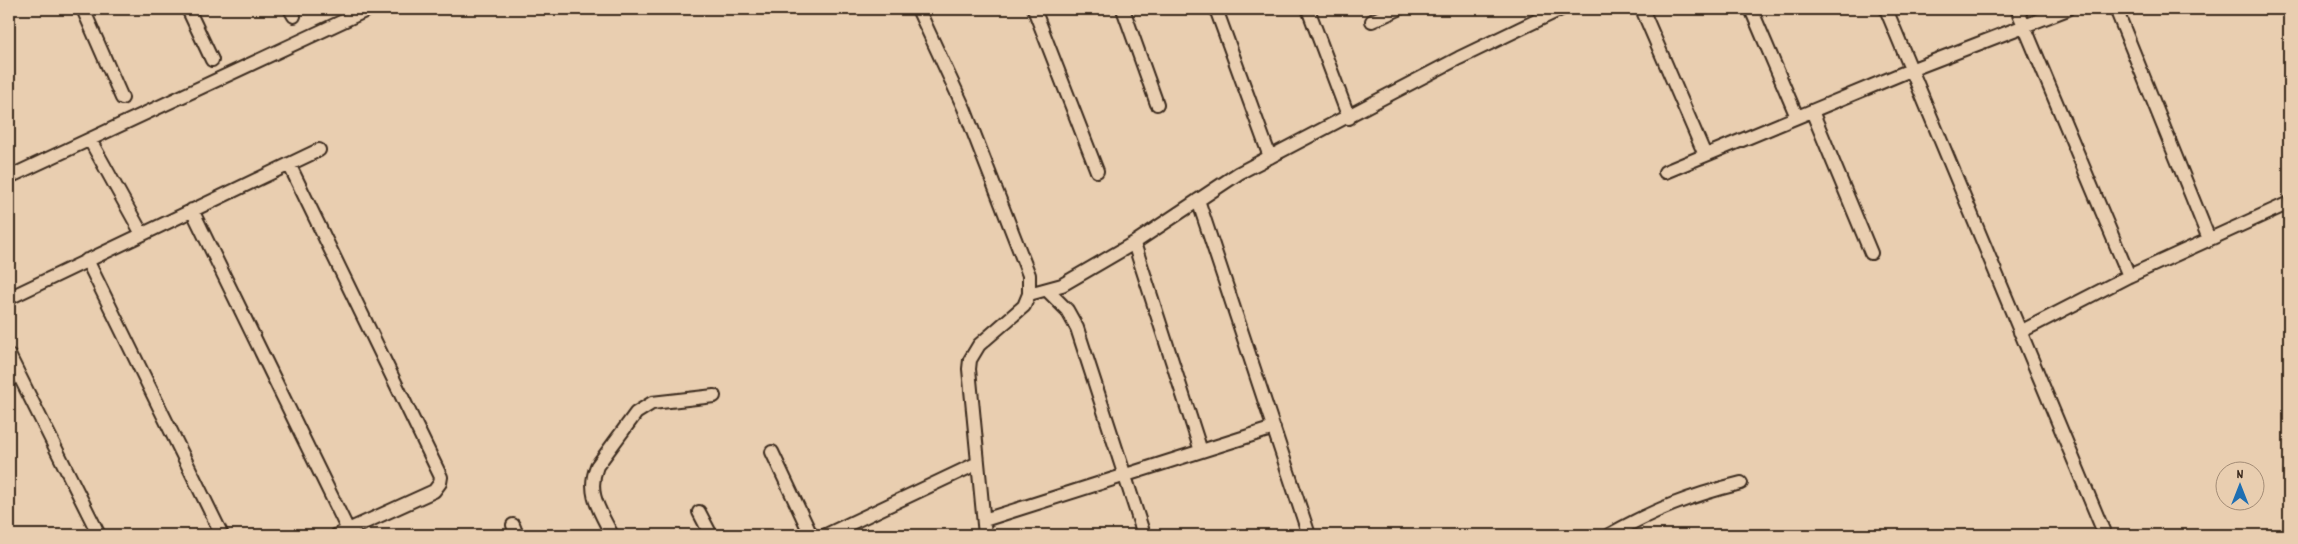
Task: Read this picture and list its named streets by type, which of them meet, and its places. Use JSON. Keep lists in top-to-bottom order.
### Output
{
  "north": "top"
}
